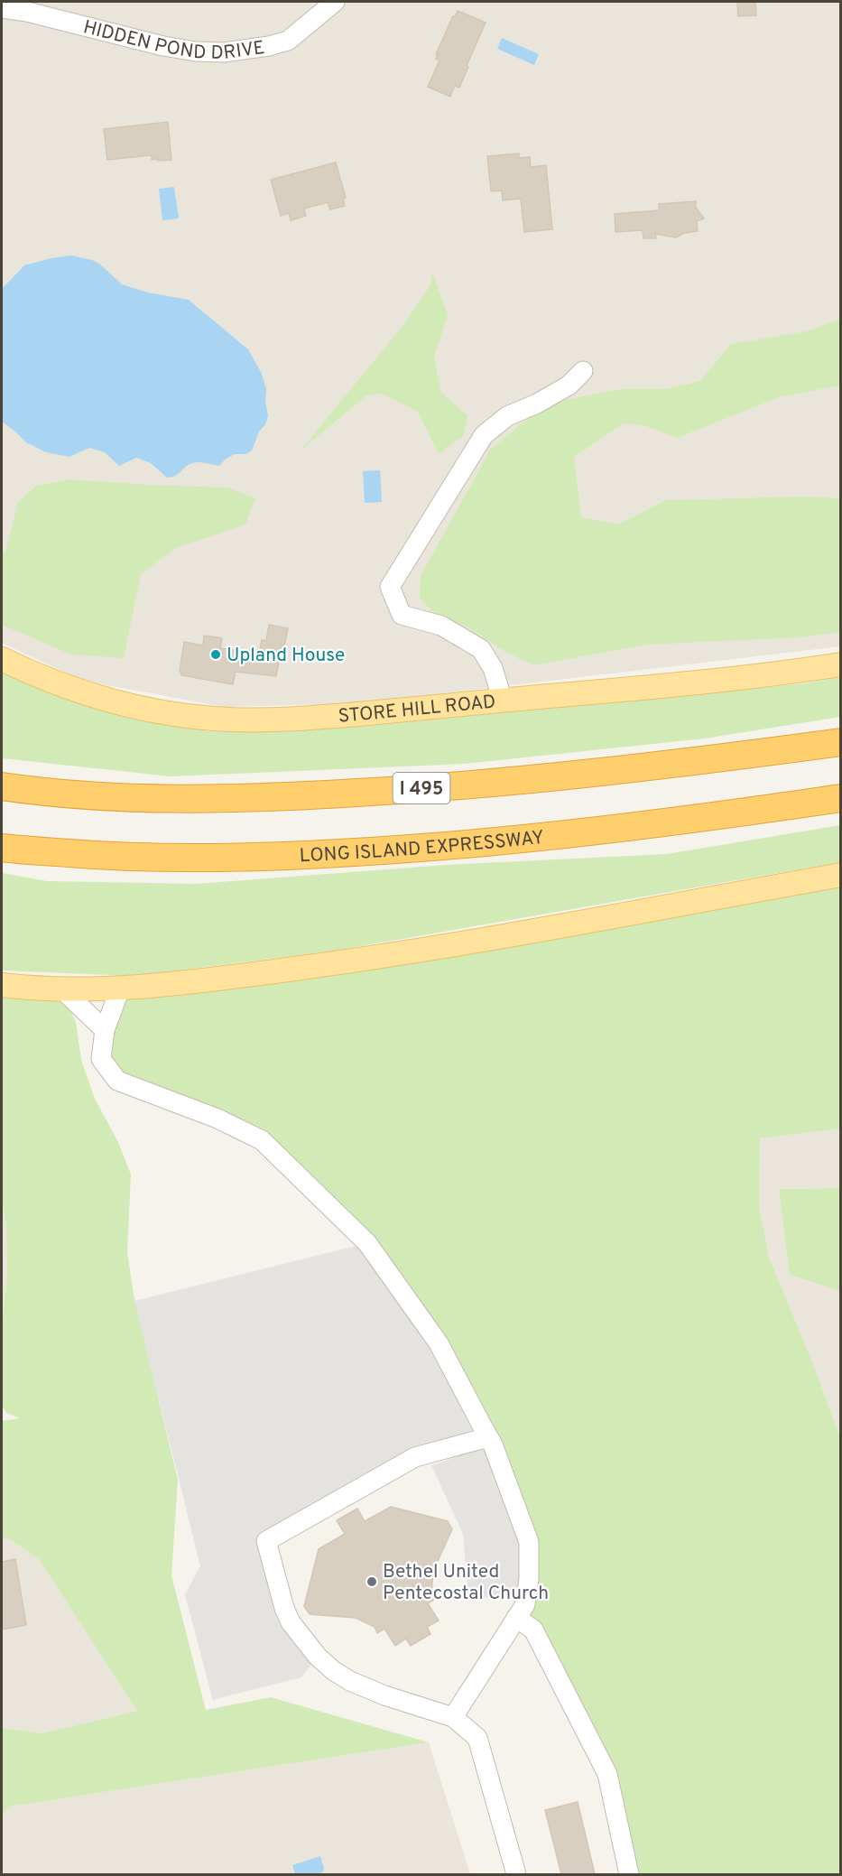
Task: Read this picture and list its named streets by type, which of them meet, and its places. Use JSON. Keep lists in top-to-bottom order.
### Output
{
  "streets": {
    "highway": ["I 495", "LONG ISLAND EXPRESSWAY"],
    "main road": ["STORE HILL ROAD"],
    "street": ["HIDDEN POND DRIVE"]
  },
  "places": ["Upland House", "Bethel United Pentecostal Church"]
}
